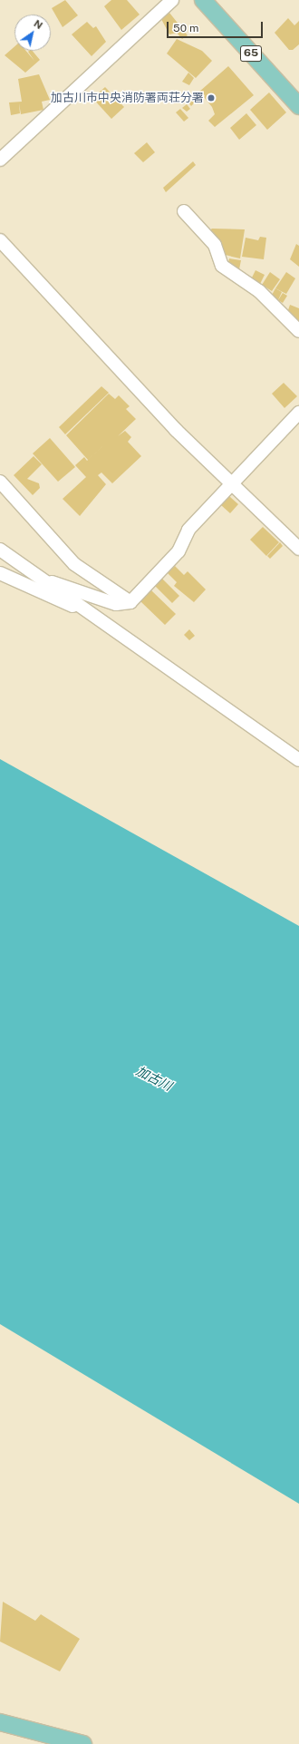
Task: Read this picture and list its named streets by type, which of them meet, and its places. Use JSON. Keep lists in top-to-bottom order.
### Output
{
  "streets": {
    "main road": ["65"]
  },
  "water": ["加古川"],
  "places": ["加古川市中央消防署両荘分署"],
  "scale_bar": "50 m",
  "north": "top right"
}
